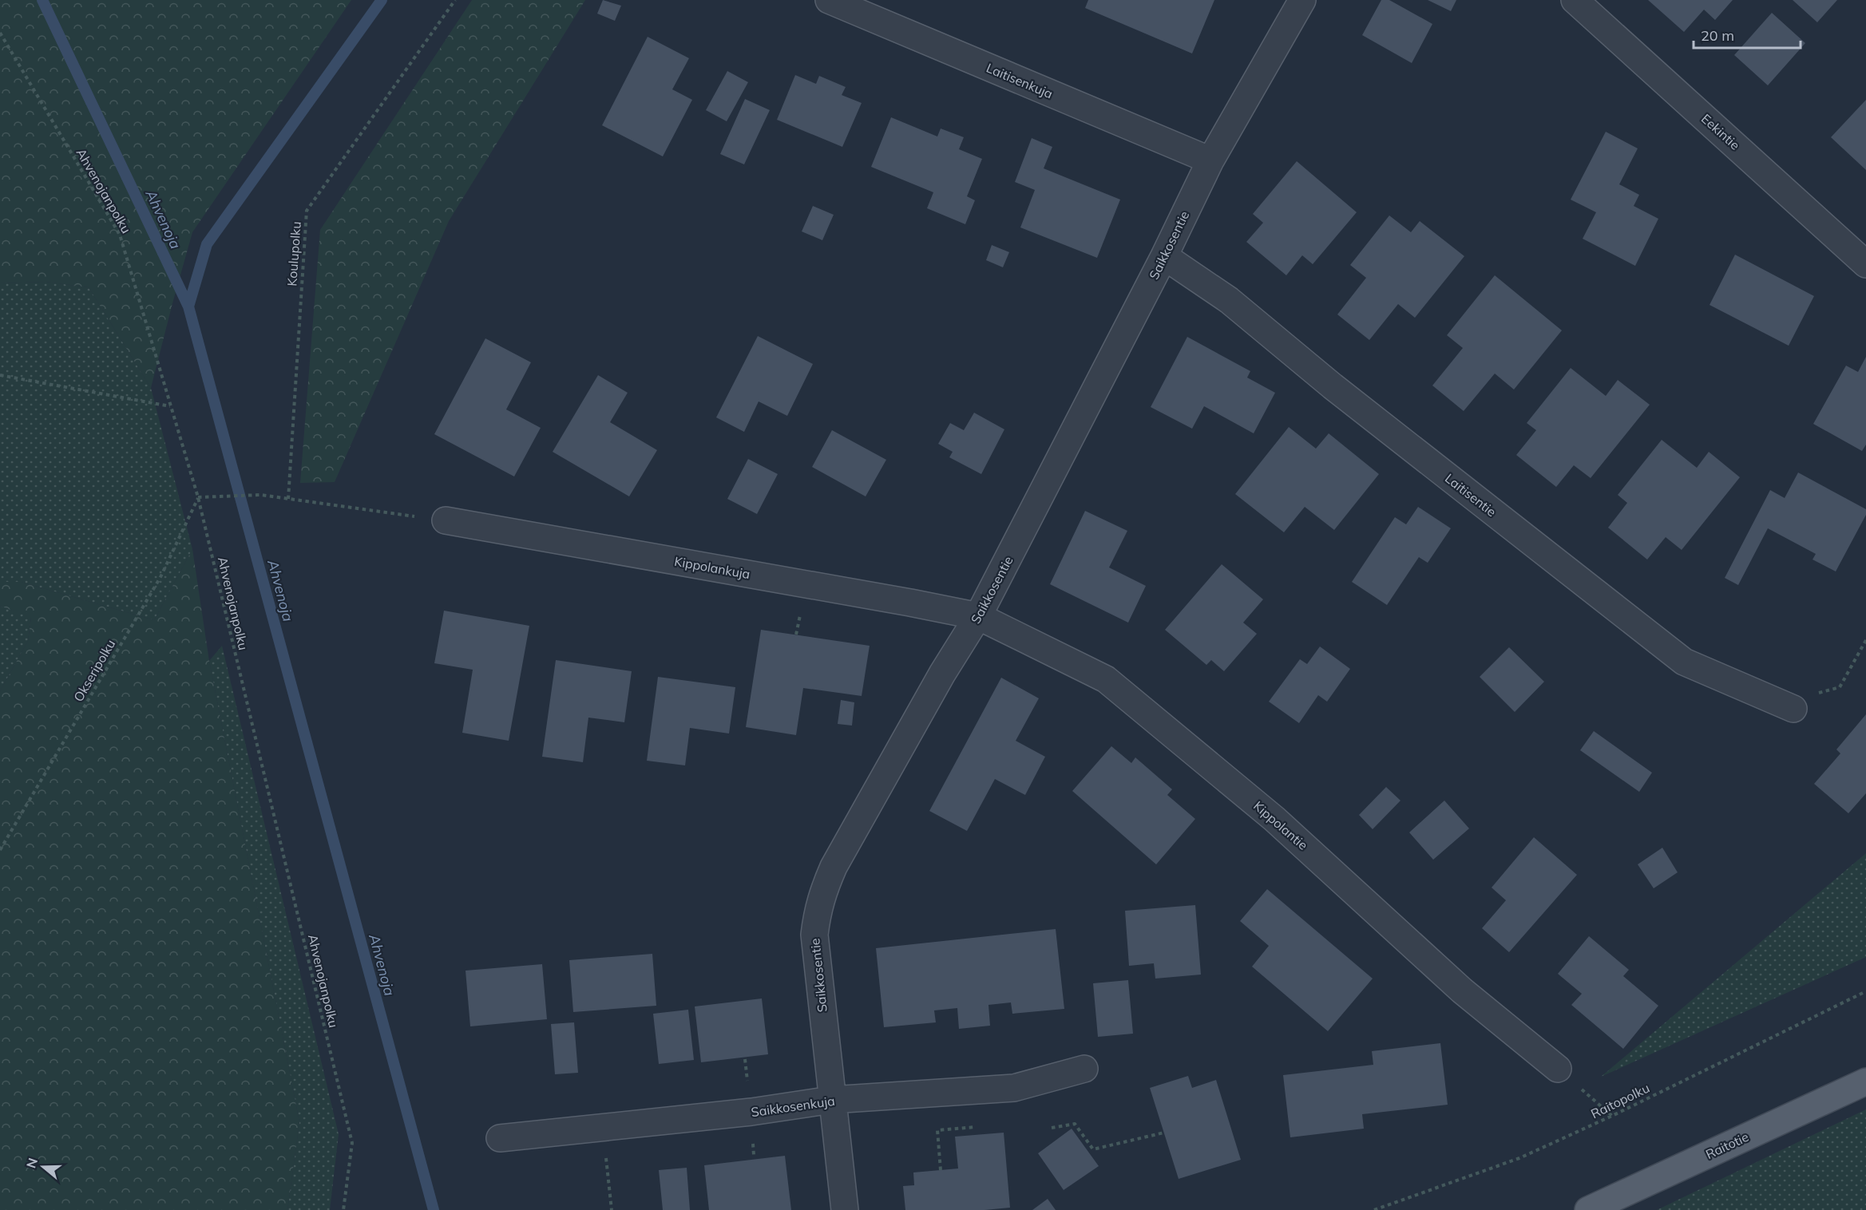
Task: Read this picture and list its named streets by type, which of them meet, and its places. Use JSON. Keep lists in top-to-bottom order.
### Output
{
  "streets": {
    "main road": ["Raitotie"],
    "street": [
      "Laitisenkuja",
      "Eekintie",
      "Saikkosentie",
      "Laitisentie",
      "Kippolankuja",
      "Kippolantie",
      "Saikkosenkuja"
    ],
    "path": [
      "Ahvenojanpolku",
      "Koulupolku",
      "Okseripolku",
      "Raitopolku"
    ]
  },
  "crossings": [
    ["Laitisenkuja", "Saikkosentie"],
    ["Ahvenojanpolku", "Okseripolku"],
    ["Saikkosentie", "Laitisentie"],
    ["Saikkosentie", "Kippolankuja"],
    ["Saikkosentie", "Kippolantie"],
    ["Saikkosentie", "Saikkosenkuja"],
    ["Kippolankuja", "Kippolantie"]
  ],
  "water": ["Ahvenoja"],
  "scale_bar": "20 m",
  "north": "left"
}
